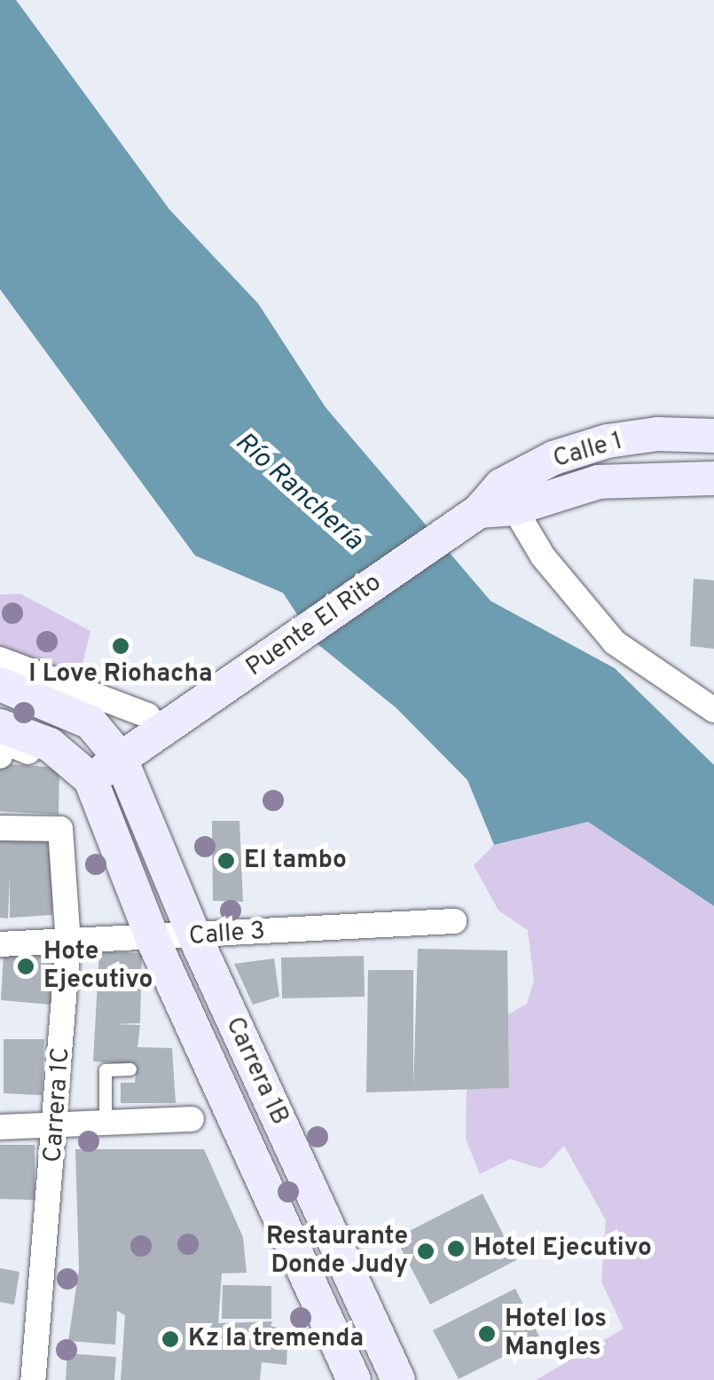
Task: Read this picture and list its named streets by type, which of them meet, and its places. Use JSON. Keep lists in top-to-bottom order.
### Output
{
  "streets": {
    "street": [
      "Calle 1",
      "Puente El Rito",
      "Calle 3",
      "Carrera 1B",
      "Carrera 1C"
    ]
  },
  "crossings": [
    ["Calle 1", "Puente El Rito"],
    ["Calle 3", "Carrera 1B"],
    ["Calle 3", "Carrera 1C"]
  ],
  "water": ["Río Ranchería"],
  "places": [
    "I Love Riohacha",
    "El tambo",
    "Hote Ejecutivo",
    "Hotel Ejecutivo",
    "Restaurante Donde Judy",
    "Hotel los Mangles",
    "Kz la tremenda"
  ]
}
